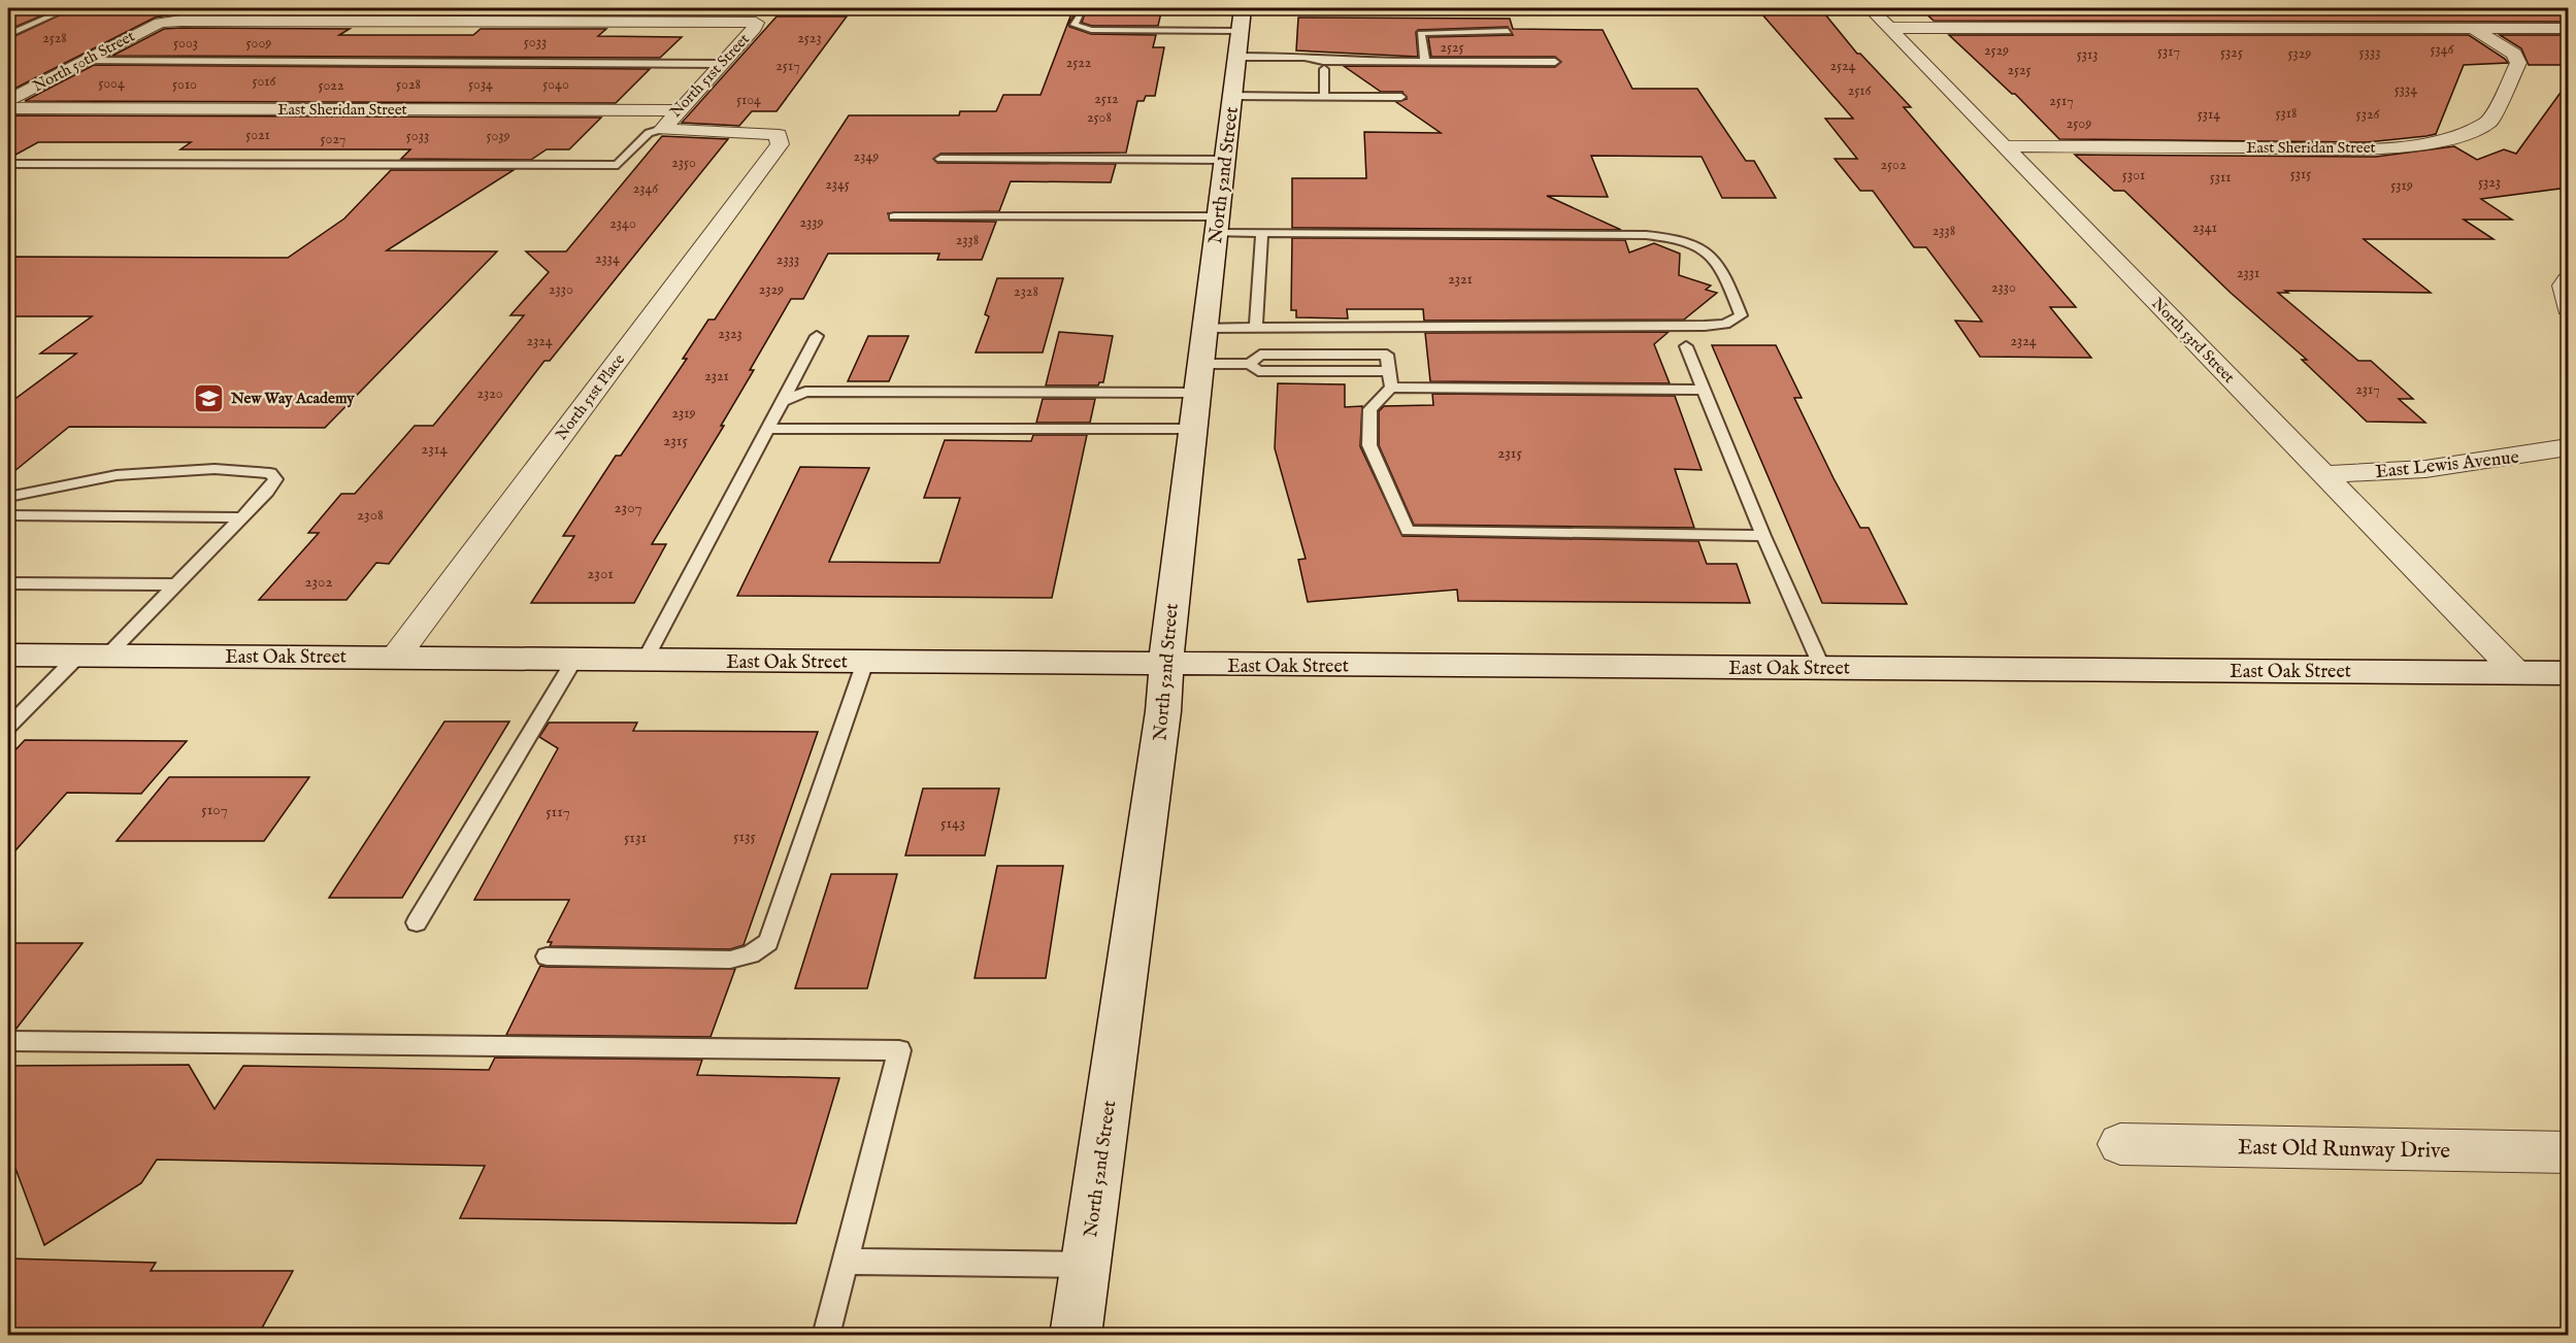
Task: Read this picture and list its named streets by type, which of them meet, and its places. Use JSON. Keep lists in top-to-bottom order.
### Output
{
  "streets": {
    "main road": ["North 52nd Street", "East Oak Street"],
    "street": [
      "North 50th Street",
      "North 51st Street",
      "East Sheridan Street",
      "North 53rd Street",
      "North 51st Place",
      "East Lewis Avenue",
      "East Old Runway Drive"
    ]
  },
  "crossings": [
    ["North 50th Street", "North 51st Street"],
    ["North 51st Street", "East Sheridan Street"],
    ["North 51st Street", "North 51st Place"],
    ["East Sheridan Street", "North 53rd Street"],
    ["North 52nd Street", "East Oak Street"],
    ["North 53rd Street", "East Lewis Avenue"],
    ["North 53rd Street", "East Oak Street"],
    ["North 51st Place", "East Oak Street"]
  ],
  "places": {
    "school or university": ["New Way Academy"]
  },
  "house_numbers": [
    "2528",
    "2523",
    "5033",
    "5003",
    "5009",
    "2525",
    "5346",
    "2529",
    "5317",
    "5325",
    "5333",
    "5329",
    "5313",
    "2522",
    "2517",
    "2524",
    "2525",
    "5016",
    "5004",
    "5010",
    "5028",
    "5034",
    "5040",
    "5022",
    "5334",
    "2516",
    "2512",
    "5104",
    "2517",
    "5318",
    "5314",
    "5326",
    "2508",
    "2509",
    "5021",
    "5033",
    "5039",
    "5027",
    "2349",
    "2350",
    "2502",
    "5315",
    "5301",
    "5311",
    "5323",
    "2345",
    "5319",
    "2346",
    "2339",
    "2340",
    "2341",
    "2338",
    "2338",
    "2334",
    "2333",
    "2331",
    "2321",
    "2330",
    "2330",
    "2329",
    "2328",
    "2323",
    "2324",
    "2324",
    "2321",
    "2317",
    "2320",
    "2319",
    "2315",
    "2314",
    "2315",
    "2307",
    "2308",
    "2301",
    "2302",
    "5107",
    "5117",
    "5143",
    "5135",
    "5131"
  ]
}
